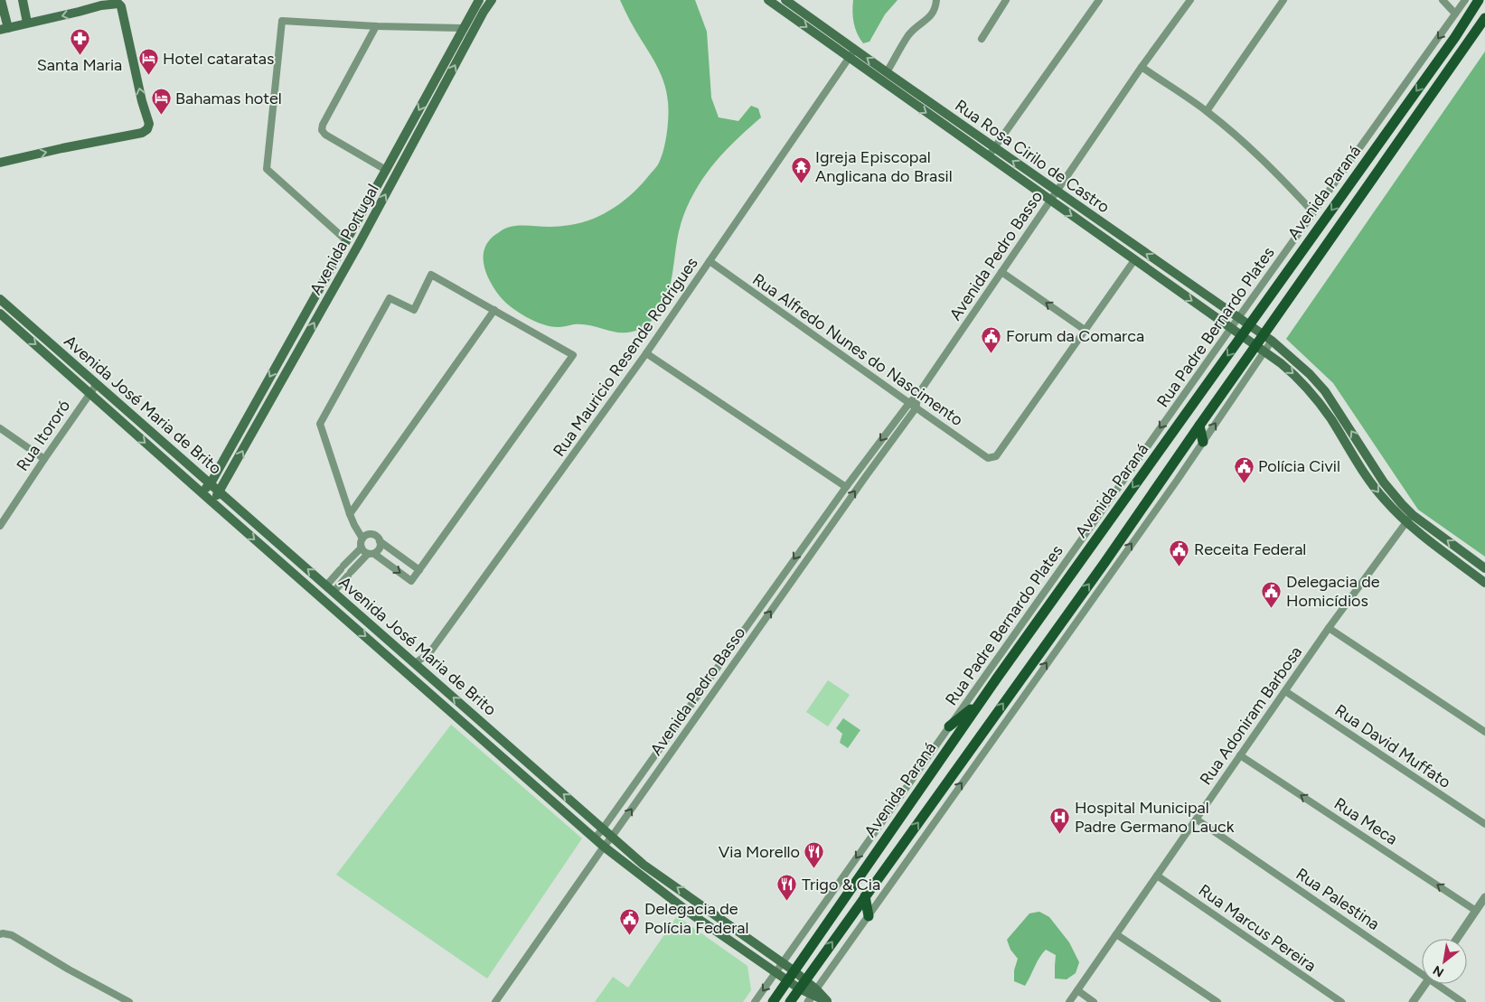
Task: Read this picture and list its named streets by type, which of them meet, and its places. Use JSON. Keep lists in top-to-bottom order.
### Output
{
  "streets": {
    "main road": [
      "Rua Rosa Cirilo de Castro",
      "Avenida Paraná",
      "Avenida Portugal",
      "Avenida José Maria de Brito"
    ],
    "street": [
      "Avenida Pedro Basso",
      "Rua Padre Bernardo Plates",
      "Rua Alfredo Nunes do Nascimento",
      "Rua Mauricio Resende Rodrigues",
      "Rua Itororó",
      "Rua Adoniram Barbosa",
      "Rua David Muffato",
      "Rua Meca",
      "Rua Palestina",
      "Rua Marcus Pereira"
    ]
  },
  "crossings": [
    ["Rua Rosa Cirilo de Castro", "Avenida Paraná"],
    ["Rua Rosa Cirilo de Castro", "Avenida Pedro Basso"],
    ["Rua Rosa Cirilo de Castro", "Rua Padre Bernardo Plates"],
    ["Rua Rosa Cirilo de Castro", "Rua Mauricio Resende Rodrigues"],
    ["Rua Rosa Cirilo de Castro", "Rua Adoniram Barbosa"],
    ["Avenida Paraná", "Avenida José Maria de Brito"],
    ["Avenida Portugal", "Avenida José Maria de Brito"],
    ["Avenida Pedro Basso", "Rua Alfredo Nunes do Nascimento"],
    ["Avenida Pedro Basso", "Avenida José Maria de Brito"],
    ["Rua Padre Bernardo Plates", "Avenida José Maria de Brito"],
    ["Rua Alfredo Nunes do Nascimento", "Rua Mauricio Resende Rodrigues"],
    ["Rua Mauricio Resende Rodrigues", "Avenida José Maria de Brito"],
    ["Avenida José Maria de Brito", "Rua Itororó"],
    ["Rua Adoniram Barbosa", "Rua David Muffato"],
    ["Rua Adoniram Barbosa", "Rua Meca"],
    ["Rua Adoniram Barbosa", "Rua Palestina"],
    ["Rua Adoniram Barbosa", "Rua Marcus Pereira"]
  ],
  "one_way": ["Rua Meca"],
  "places": {
    "pharmacy": ["Santa Maria"],
    "hotel": ["Hotel cataratas", "Bahamas hotel"],
    "temple": ["Igreja Episcopal Anglicana do Brasil"],
    "public building": [
      "Forum da Comarca",
      "Polícia Civil",
      "Receita Federal",
      "Delegacia de Homicídios",
      "Delegacia de Polícia Federal"
    ],
    "hospital": ["Hospital Municipal Padre Germano Lauck"],
    "restaurant": ["Via Morello", "Trigo & Cia"]
  },
  "north": "bottom left"
}
